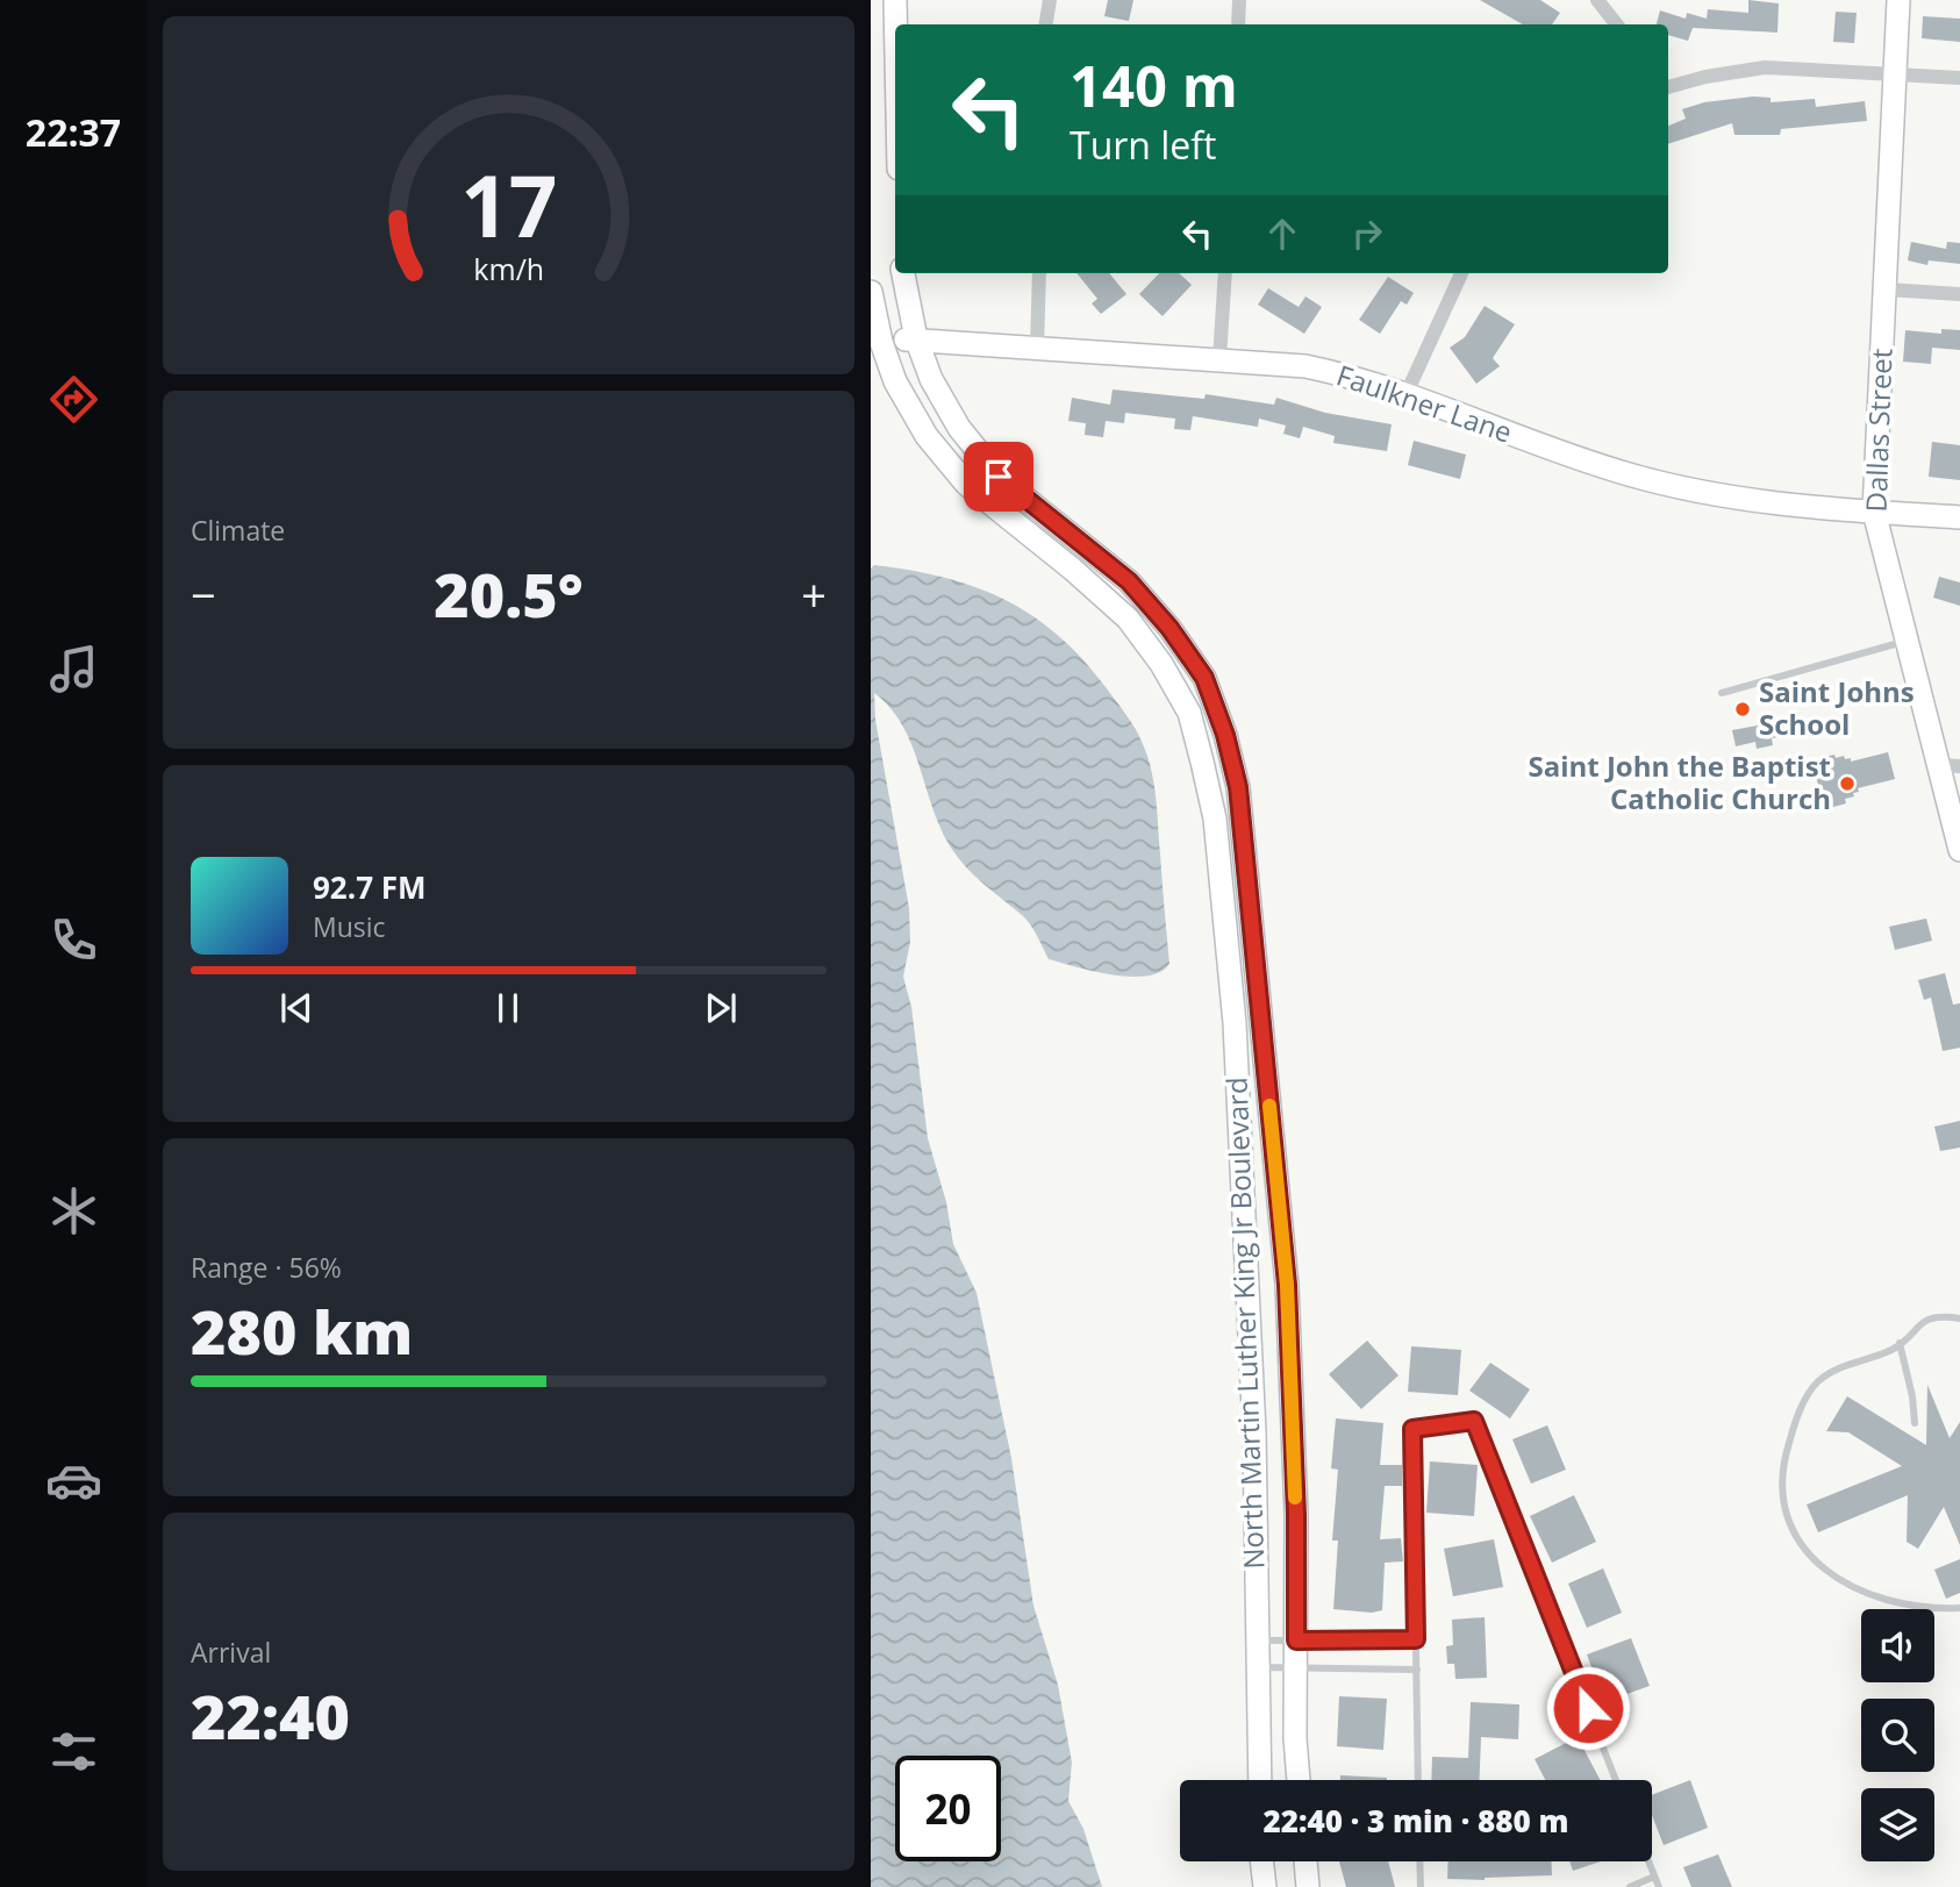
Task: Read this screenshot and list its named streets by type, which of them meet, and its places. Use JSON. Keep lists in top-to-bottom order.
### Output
{
  "streets": {
    "main road": ["Faulkner Lane", "Dallas Street", "North Martin Luther King Jr Boulevard"]
  },
  "crossings": [
    ["Faulkner Lane", "Dallas Street"],
    ["Faulkner Lane", "North Martin Luther King Jr Boulevard"]
  ],
  "places": ["Saint Johns School", "Saint John the Baptist Catholic Church"],
  "page": {
    "tabs": "22:37",
    "turn": ["140 m", "Turn left"],
    "tile": [
      "Climate",
      ["Range · 56%", "280 km"],
      ["Arrival", "22:40"]
    ],
    "heat": ["−", "20.5°", "+"],
    "song": ["92.7 FM", "Music"],
    "limit": "20",
    "trip": "22:40 · 3 min · 880 m",
    "gauge": ["17", "km/h"]
  }
}
